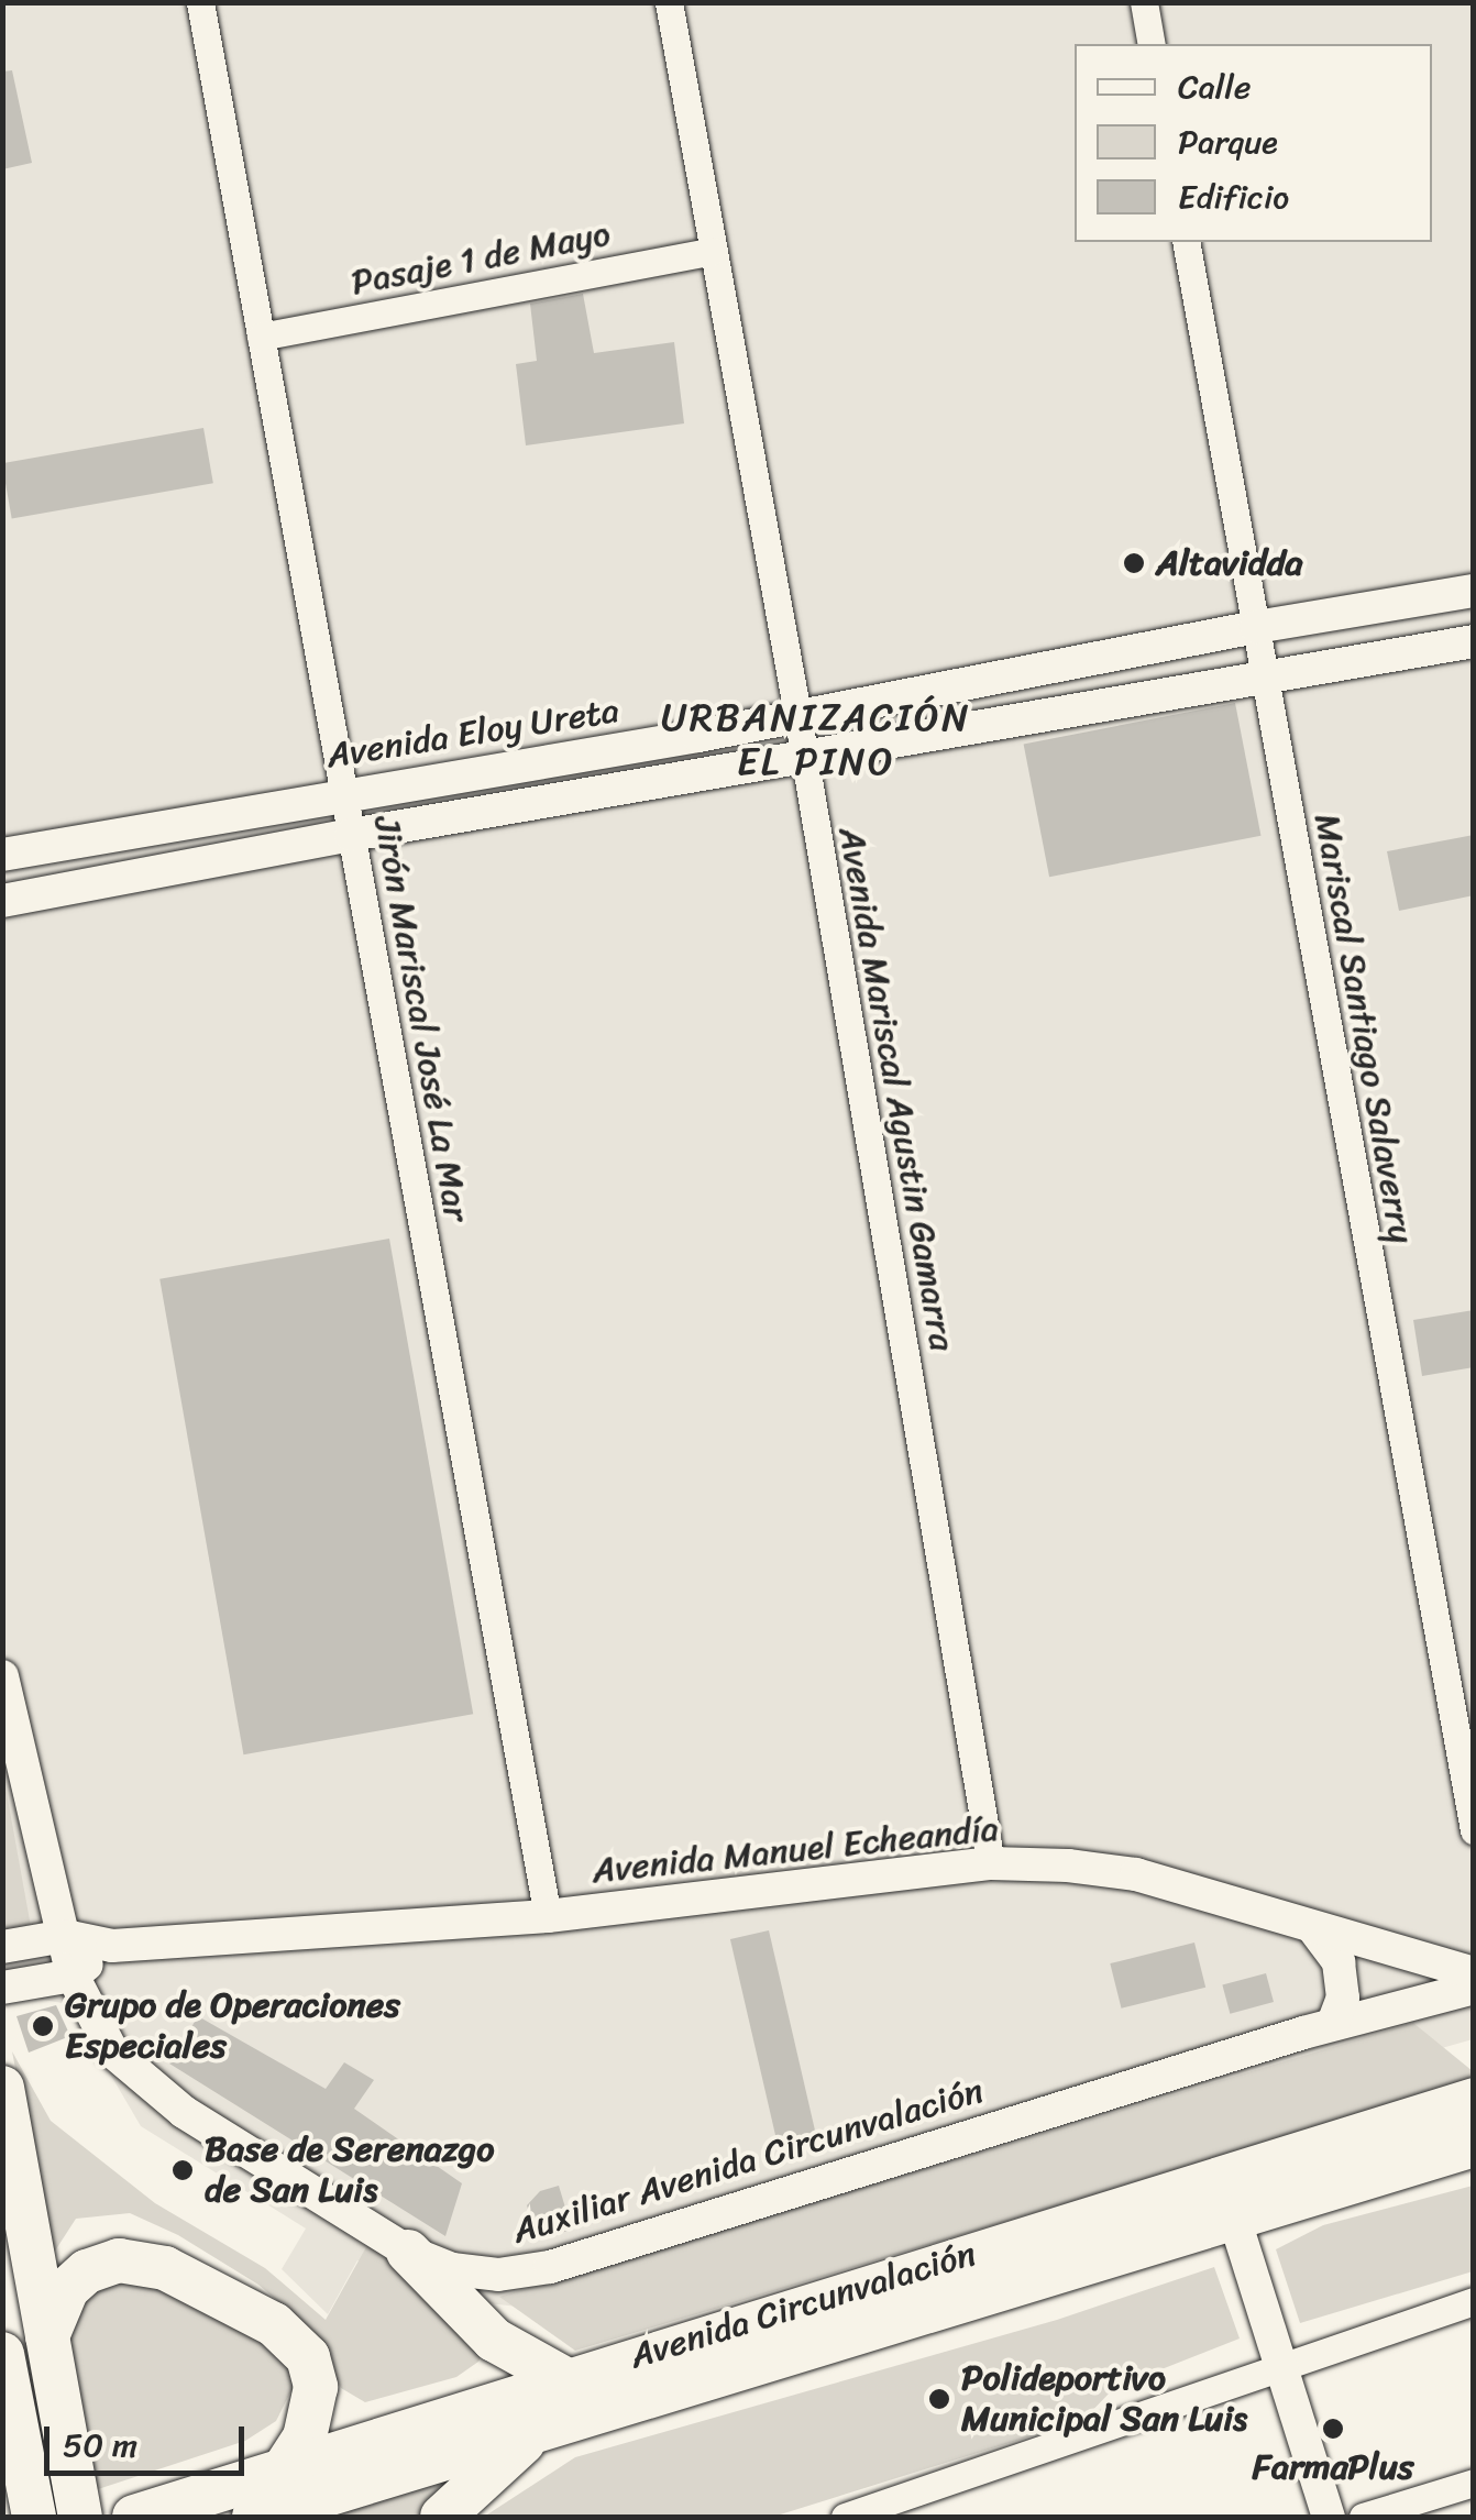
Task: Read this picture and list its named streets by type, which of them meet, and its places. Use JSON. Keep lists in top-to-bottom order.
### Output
{
  "streets": {
    "main road": ["Avenida Circunvalación"],
    "street": [
      "Pasaje 1 de Mayo",
      "Avenida Eloy Ureta",
      "Jirón Mariscal José La Mar",
      "Mariscal Santiago Salaverry",
      "Avenida Mariscal Agustin Gamarra",
      "Avenida Manuel Echeandía",
      "Auxiliar Avenida Circunvalación"
    ]
  },
  "crossings": [
    ["Pasaje 1 de Mayo", "Jirón Mariscal José La Mar"],
    ["Pasaje 1 de Mayo", "Avenida Mariscal Agustin Gamarra"],
    ["Avenida Eloy Ureta", "Jirón Mariscal José La Mar"],
    ["Avenida Eloy Ureta", "Mariscal Santiago Salaverry"],
    ["Avenida Eloy Ureta", "Avenida Mariscal Agustin Gamarra"],
    ["Jirón Mariscal José La Mar", "Avenida Manuel Echeandía"],
    ["Avenida Mariscal Agustin Gamarra", "Avenida Manuel Echeandía"],
    ["Avenida Manuel Echeandía", "Auxiliar Avenida Circunvalación"]
  ],
  "districts": ["URBANIZACIÓN EL PINO"],
  "places": [
    "Altavidda",
    "Grupo de Operaciones Especiales",
    "Base de Serenazgo de San Luis",
    "Polideportivo Municipal San Luis",
    "FarmaPlus"
  ],
  "legend": ["Calle", "Parque", "Edificio"],
  "scale_bar": "50 m"
}
